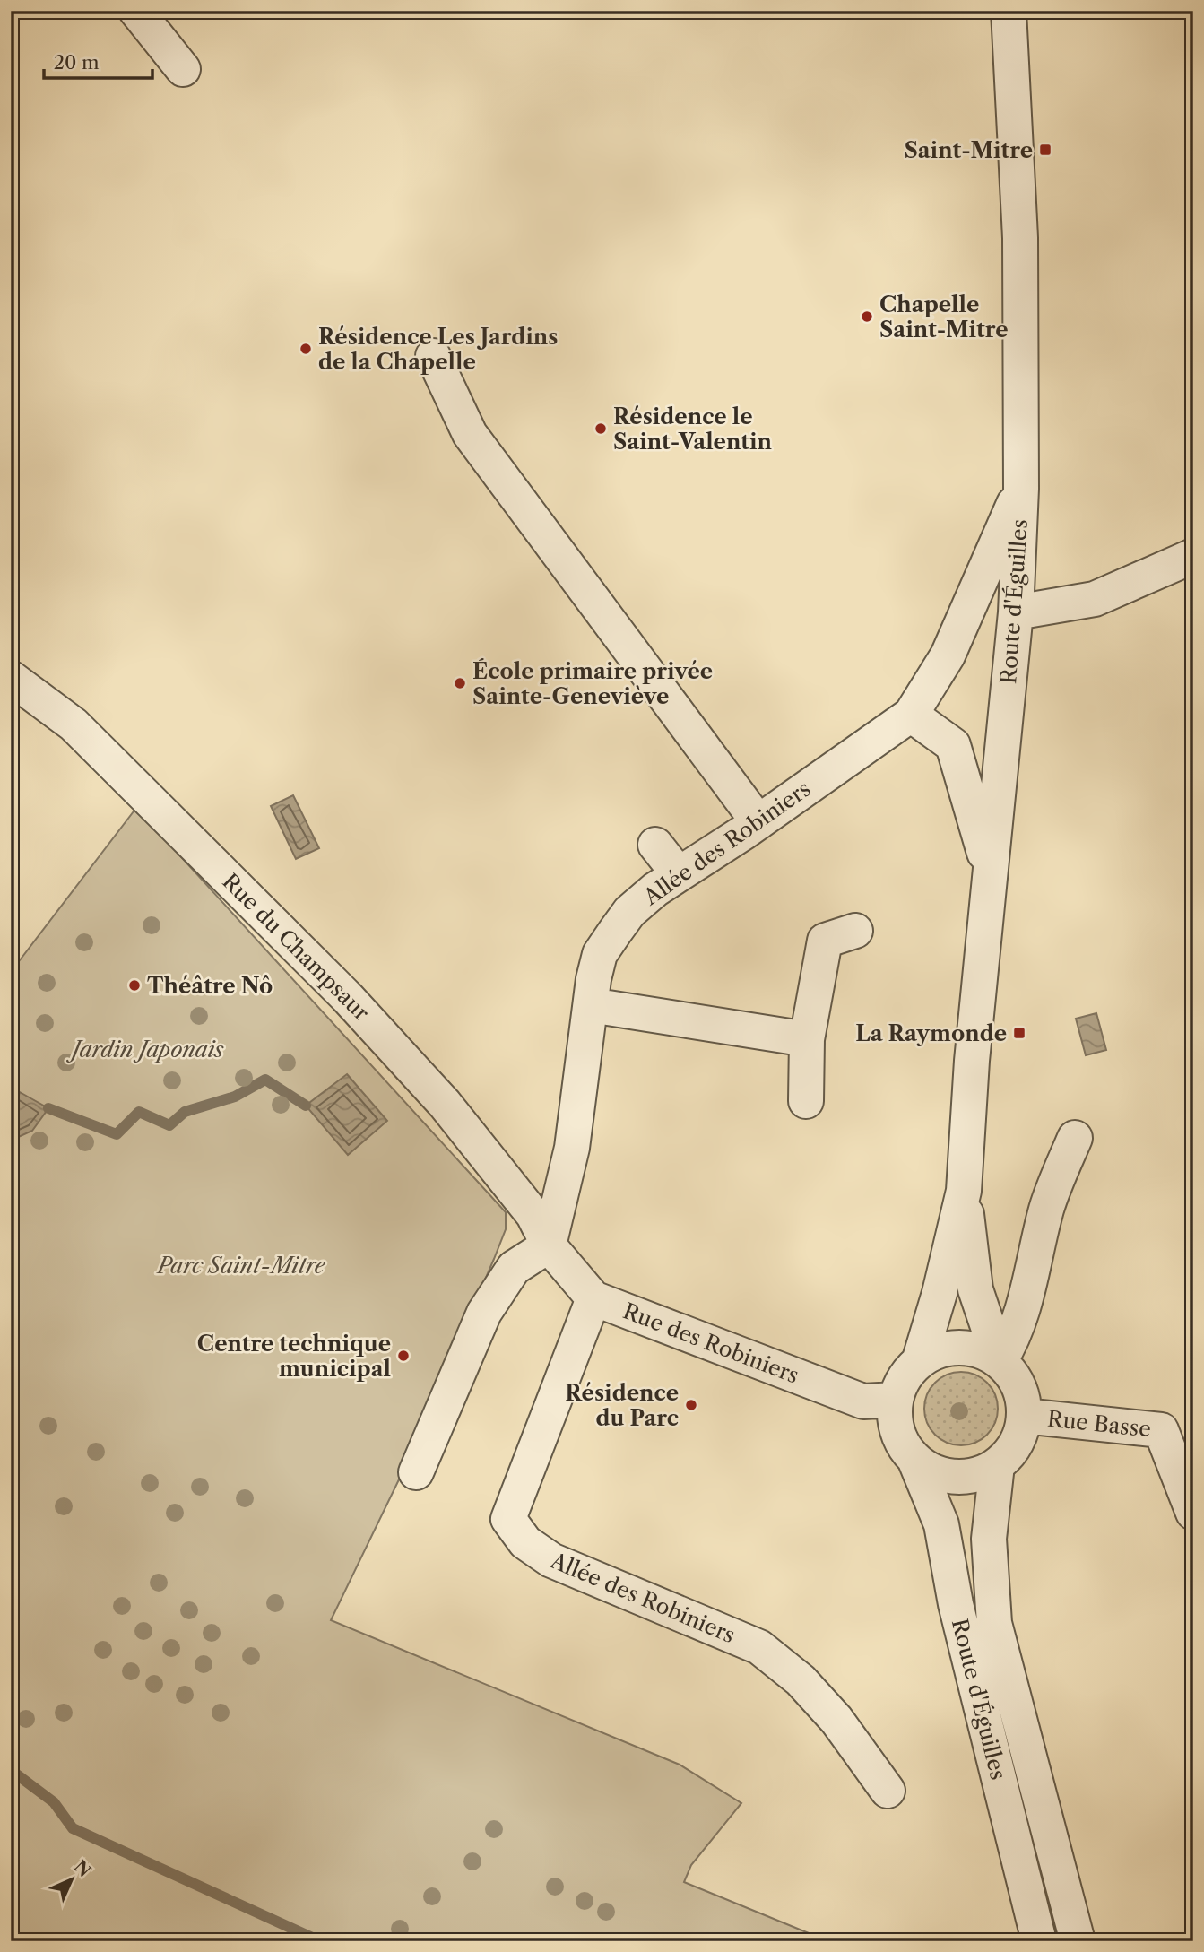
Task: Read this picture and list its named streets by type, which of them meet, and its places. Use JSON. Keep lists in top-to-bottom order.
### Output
{
  "streets": {
    "street": [
      "Route d'Éguilles",
      "Allée des Robiniers",
      "Rue du Champsaur",
      "Rue des Robiniers",
      "Rue Basse"
    ]
  },
  "crossings": [
    ["Route d'Éguilles", "Allée des Robiniers"],
    ["Route d'Éguilles", "Rue des Robiniers"],
    ["Route d'Éguilles", "Rue Basse"],
    ["Allée des Robiniers", "Rue du Champsaur"],
    ["Allée des Robiniers", "Rue des Robiniers"],
    ["Rue du Champsaur", "Rue des Robiniers"],
    ["Rue des Robiniers", "Rue Basse"]
  ],
  "parks": ["Jardin Japonais", "Parc Saint-Mitre"],
  "places": {
    "transit": ["Saint-Mitre", "La Raymonde"],
    "other": [
      "Chapelle Saint-Mitre",
      "Résidence Les Jardins de la Chapelle",
      "Résidence le Saint-Valentin",
      "École primaire privée Sainte-Geneviève",
      "Théâtre Nô",
      "Centre technique municipal",
      "Résidence du Parc"
    ]
  },
  "scale_bar": "20 m",
  "north": "top right"
}
